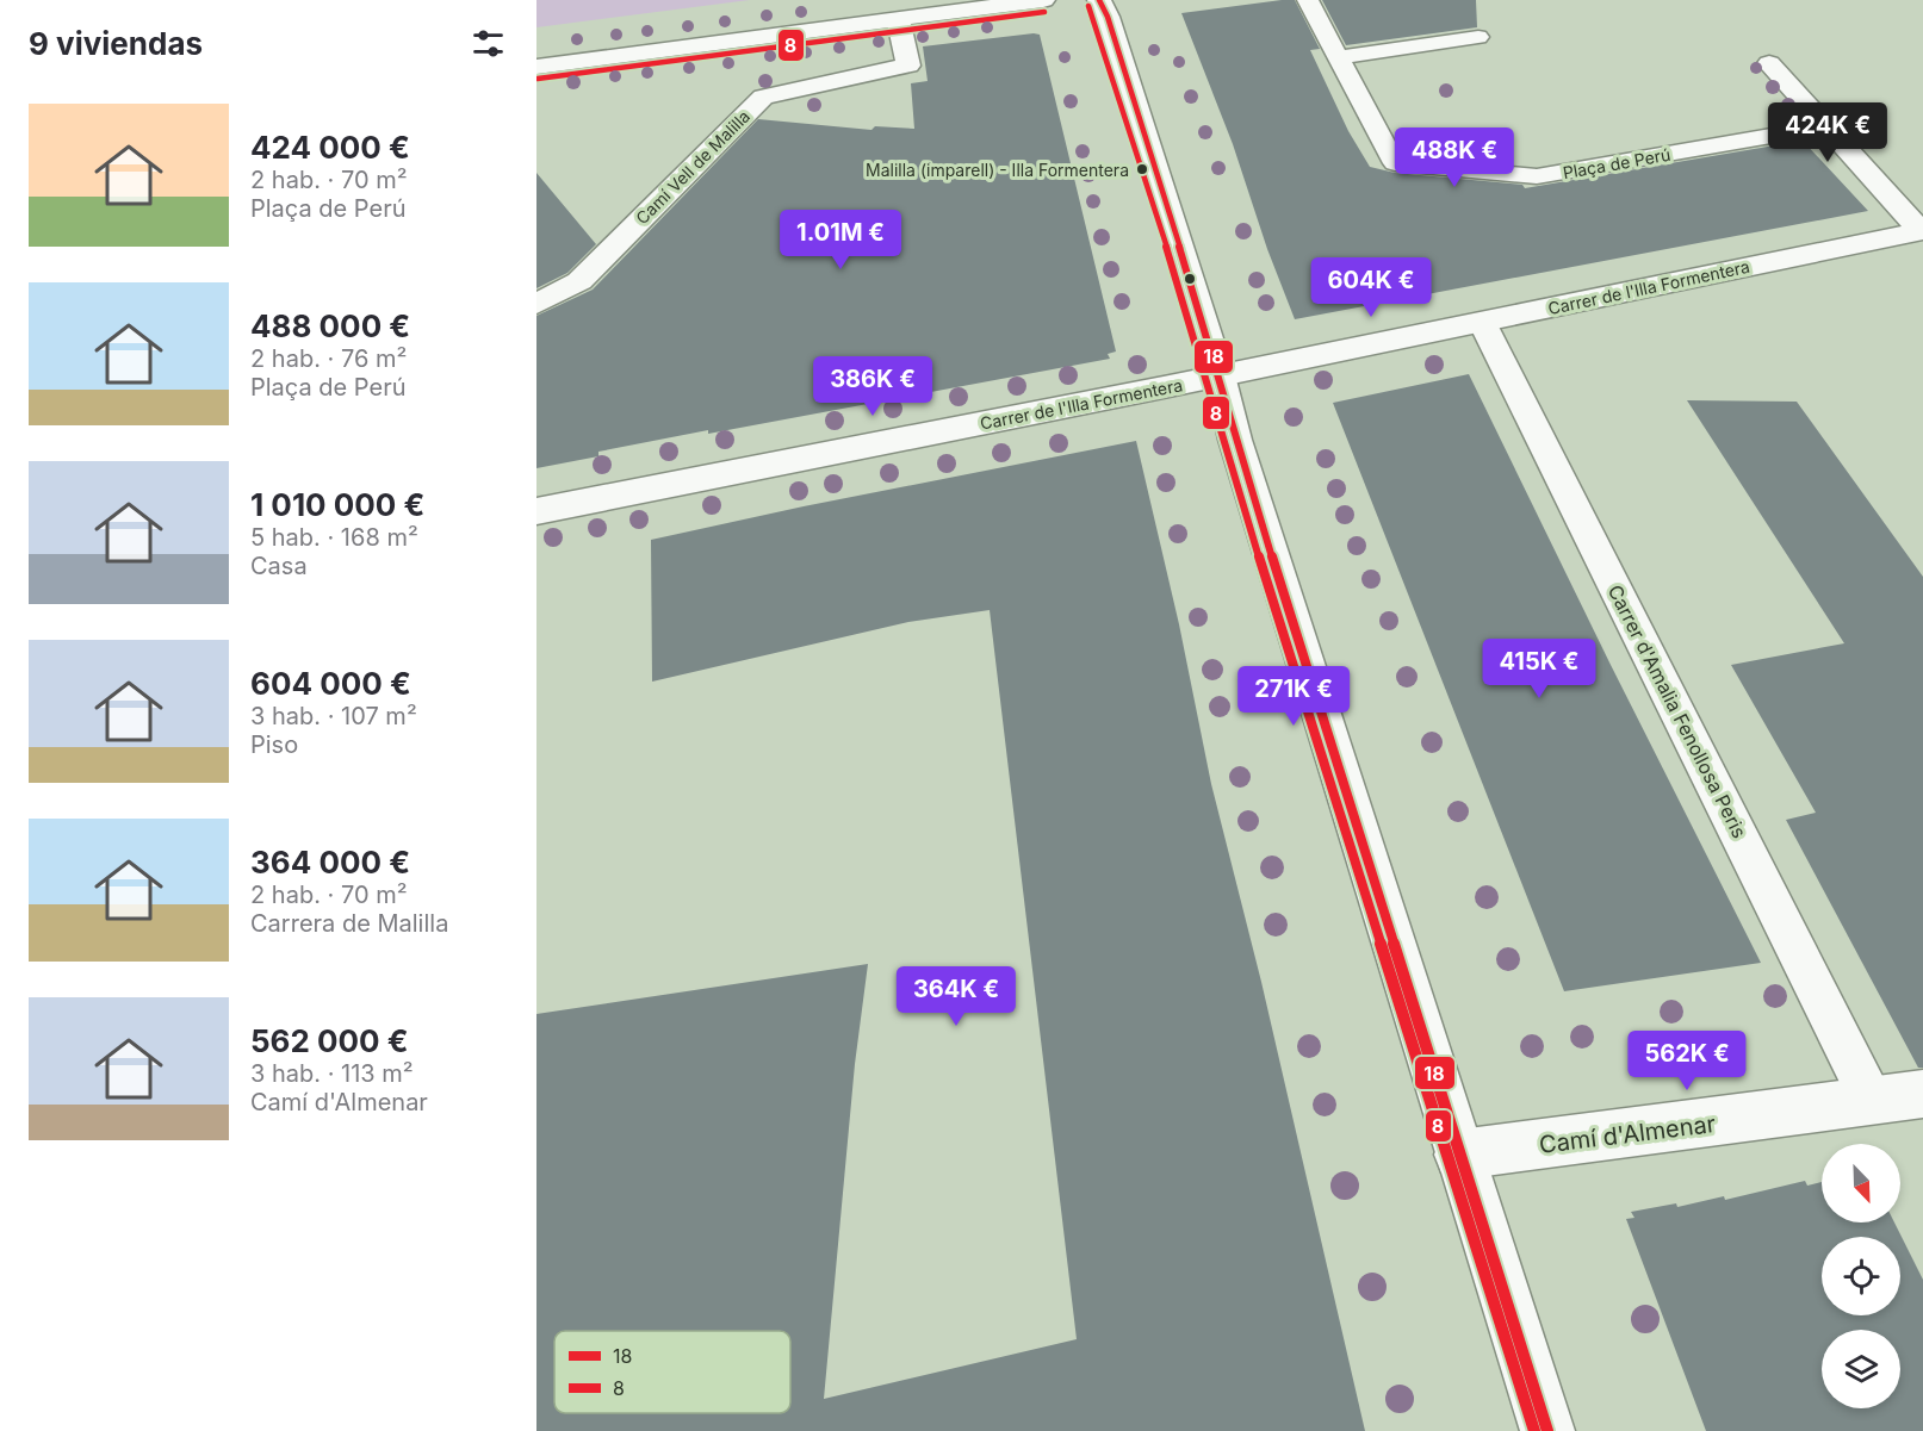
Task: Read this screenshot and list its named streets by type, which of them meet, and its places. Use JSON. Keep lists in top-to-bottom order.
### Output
{
  "streets": {
    "street": [
      "Plaça de Perú",
      "Camí Vell de Malilla",
      "Carrer de l'Illa Formentera",
      "Carrer d'Amalia Fenollosa Peris",
      "Camí d'Almenar"
    ]
  },
  "crossings": [
    ["Plaça de Perú", "Carrer de l'Illa Formentera"],
    ["Carrer de l'Illa Formentera", "Carrer d'Amalia Fenollosa Peris"],
    ["Carrer d'Amalia Fenollosa Peris", "Camí d'Almenar"]
  ],
  "places": ["Malilla (imparell) - Illa Formentera"],
  "lines": ["transit line 18", "transit line 8"],
  "legend": ["18", "8"],
  "north": "bottom right",
  "page": {
    "heading": "9 viviendas",
    "list": [
      {
        "name": "424 000 €",
        "note": "2 hab. · 70 m² · Plaça de Perú"
      },
      {
        "name": "488 000 €",
        "note": "2 hab. · 76 m² · Plaça de Perú"
      },
      {
        "name": "1 010 000 €",
        "note": "5 hab. · 168 m² · Casa"
      },
      {
        "name": "604 000 €",
        "note": "3 hab. · 107 m² · Piso"
      },
      {
        "name": "364 000 €",
        "note": "2 hab. · 70 m² · Carrera de Malilla"
      },
      {
        "name": "562 000 €",
        "note": "3 hab. · 113 m² · Camí d'Almenar"
      }
    ],
    "price": [
      "424K €",
      "488K €",
      "1.01M €",
      "604K €",
      "386K €",
      "415K €",
      "271K €",
      "364K €",
      "562K €"
    ]
  }
}
